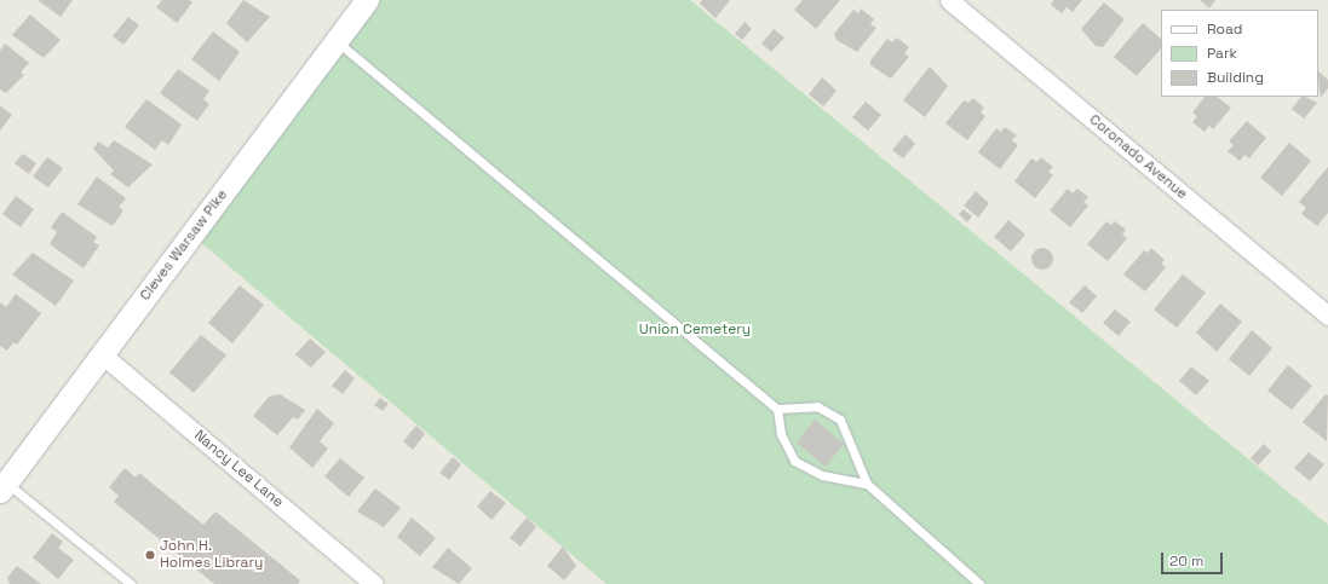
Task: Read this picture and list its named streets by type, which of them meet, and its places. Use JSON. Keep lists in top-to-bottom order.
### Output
{
  "streets": {
    "street": ["Coronado Avenue", "Cleves Warsaw Pike", "Nancy Lee Lane"]
  },
  "crossings": [
    ["Cleves Warsaw Pike", "Nancy Lee Lane"]
  ],
  "parks": ["Union Cemetery"],
  "places": ["John H. Holmes Library"],
  "legend": ["Road", "Park", "Building"],
  "scale_bar": "20 m"
}
